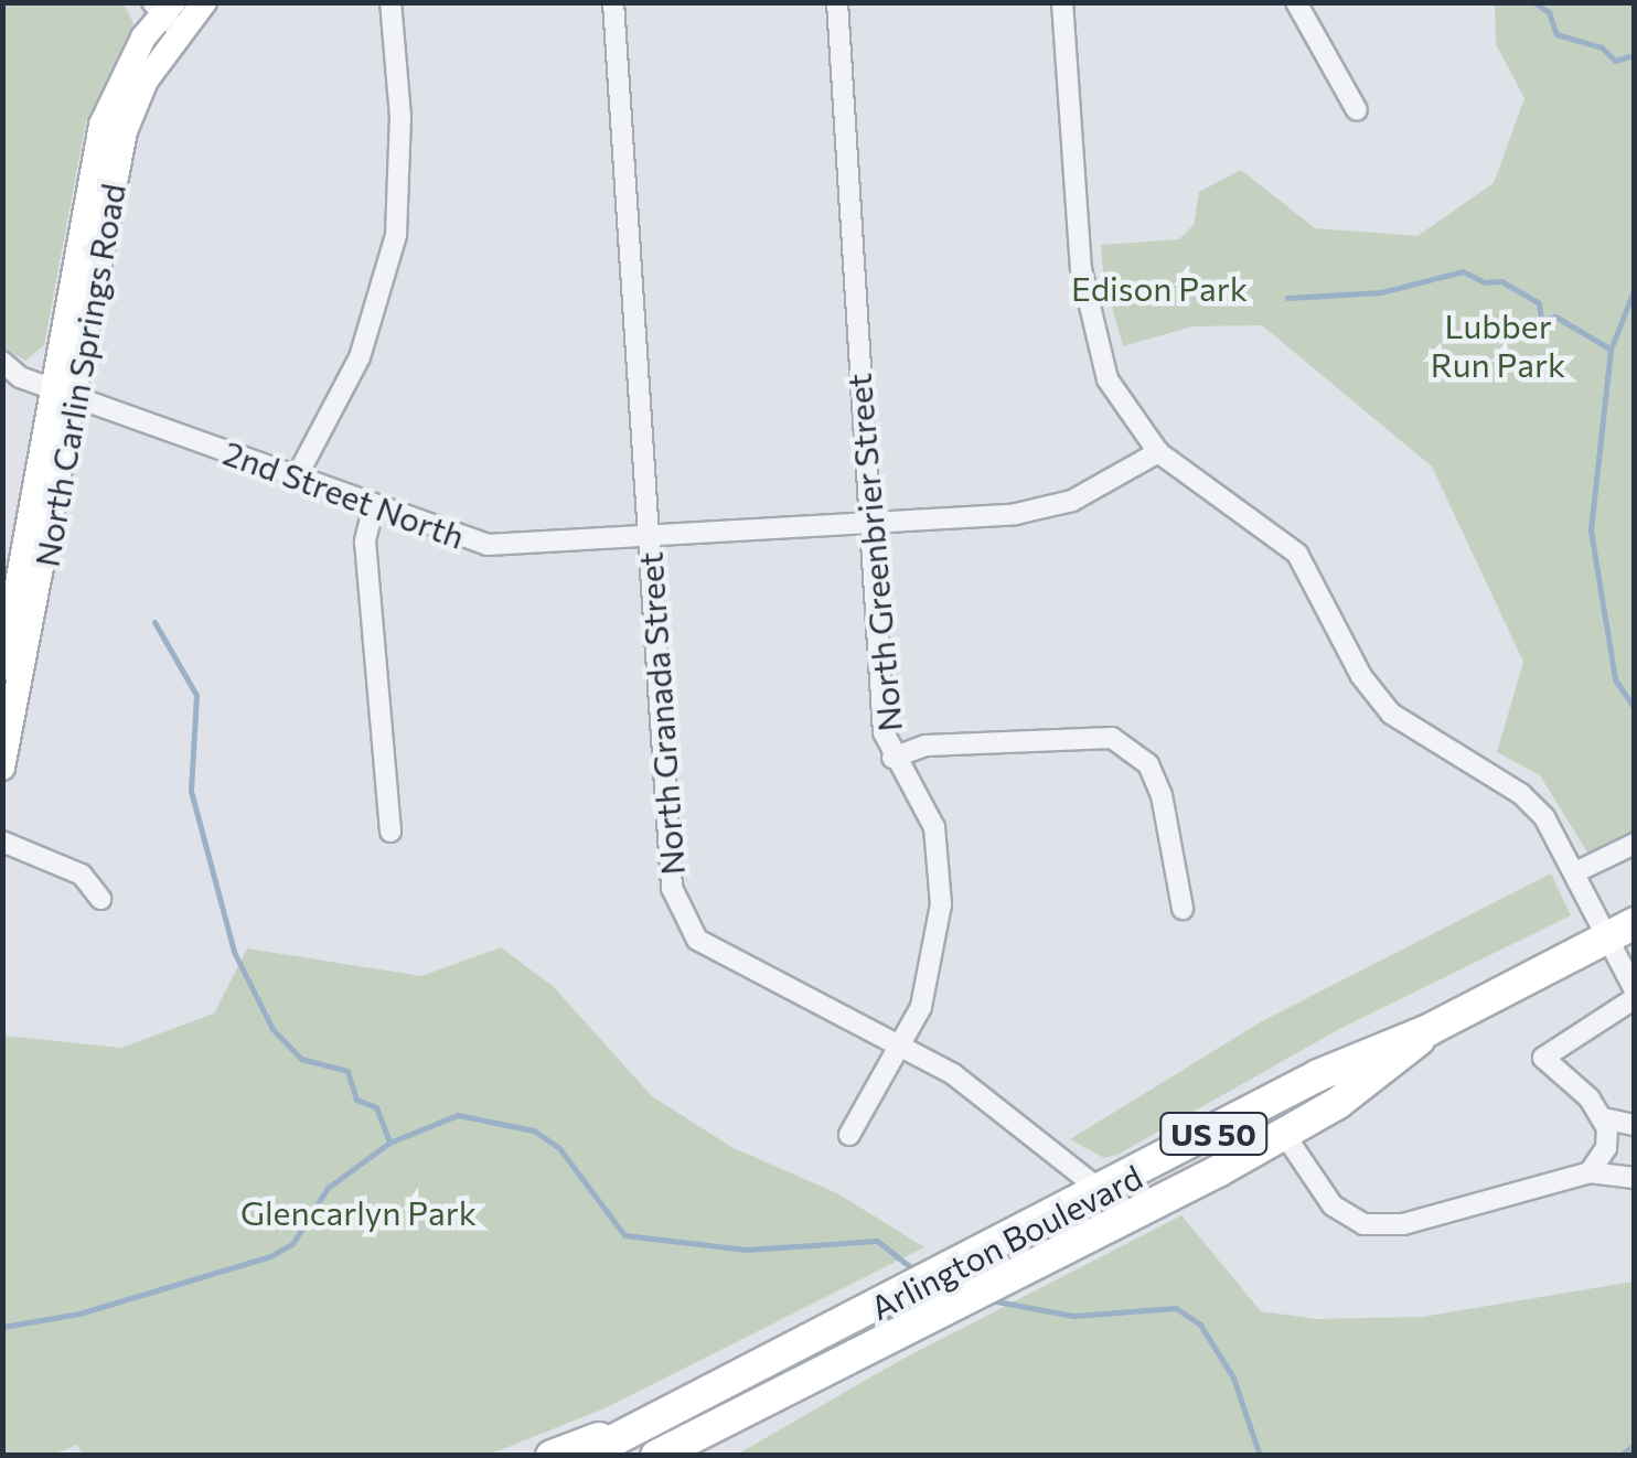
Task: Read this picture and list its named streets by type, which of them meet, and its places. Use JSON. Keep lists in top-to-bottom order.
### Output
{
  "streets": {
    "highway": ["US 50", "Arlington Boulevard"],
    "main road": ["North Carlin Springs Road"],
    "street": ["2nd Street North", "North Greenbrier Street", "North Granada Street"]
  },
  "crossings": [
    ["North Carlin Springs Road", "2nd Street North"],
    ["2nd Street North", "North Greenbrier Street"],
    ["2nd Street North", "North Granada Street"],
    ["North Greenbrier Street", "North Granada Street"],
    ["North Granada Street", "Arlington Boulevard"]
  ],
  "parks": ["Edison Park", "Lubber Run Park", "Glencarlyn Park"]
}
